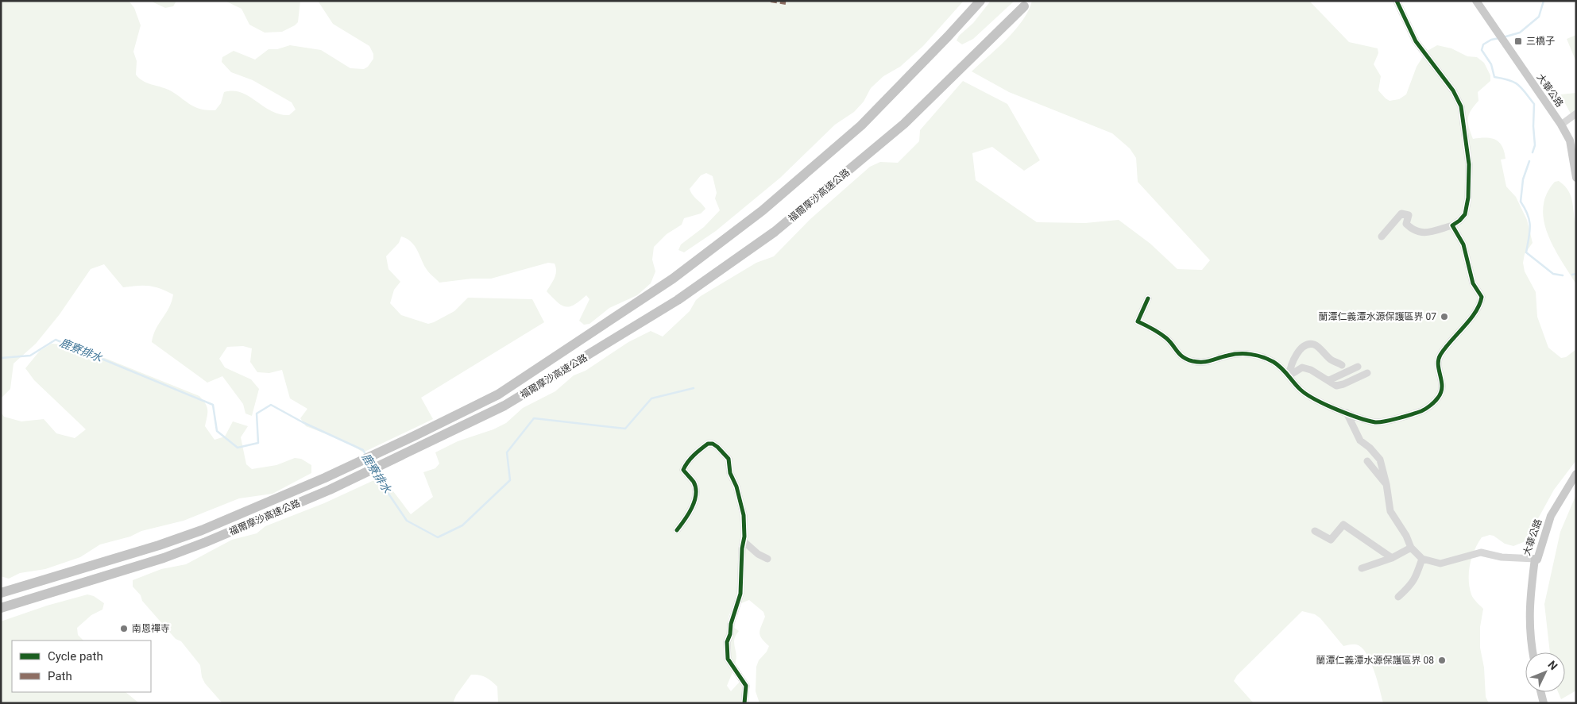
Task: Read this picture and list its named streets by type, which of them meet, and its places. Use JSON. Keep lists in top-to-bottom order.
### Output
{
  "streets": {
    "highway": ["福爾摩沙高速公路"],
    "main road": ["大華公路"]
  },
  "water": ["鹿寮排水"],
  "places": {
    "transit": ["三橋子"],
    "other": ["蘭潭仁義潭水源保護區界 07", "南恩禪寺", "蘭潭仁義潭水源保護區界 08"]
  },
  "legend": ["Cycle path", "Path"],
  "north": "top right"
}
